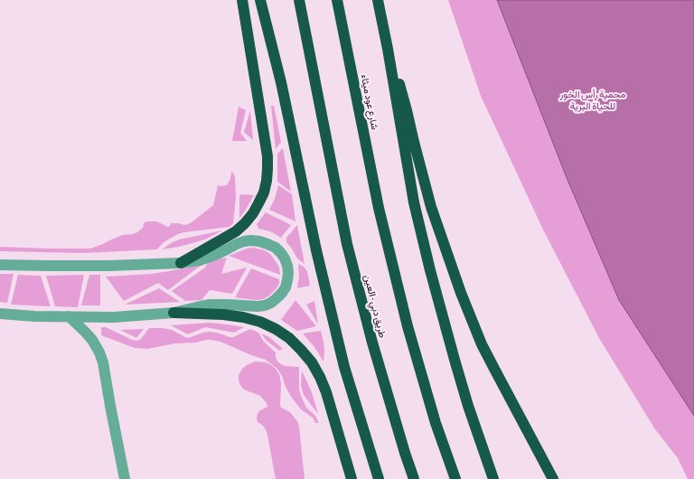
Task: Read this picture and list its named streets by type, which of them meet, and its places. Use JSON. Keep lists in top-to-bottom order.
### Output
{
  "streets": {
    "highway": ["شارع عود ميثاء", "طريق دبي - العين"]
  },
  "parks": ["محمية رأس الخور للحياة البرية"]
}
